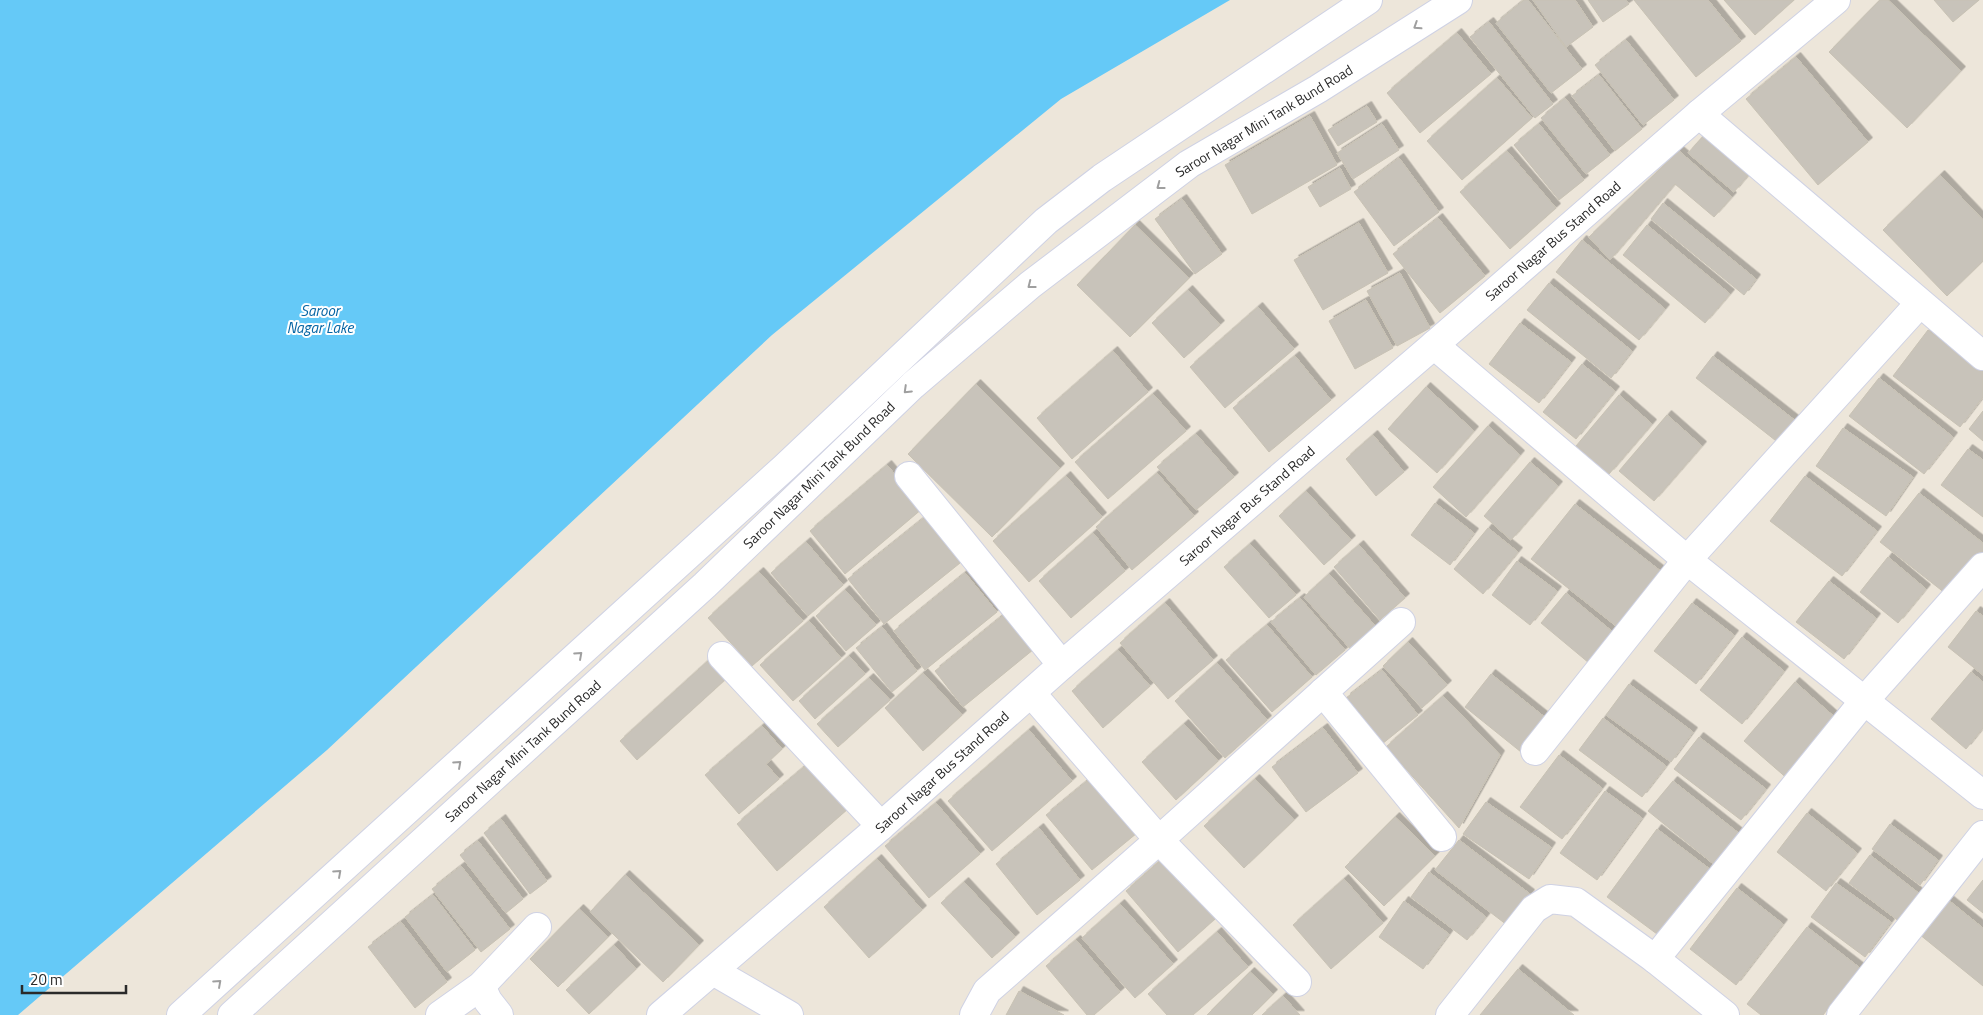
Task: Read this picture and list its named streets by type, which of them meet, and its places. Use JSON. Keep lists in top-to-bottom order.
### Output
{
  "streets": {
    "street": ["Saroor Nagar Mini Tank Bund Road", "Saroor Nagar Bus Stand Road"]
  },
  "water": ["Saroor Nagar Lake"],
  "scale_bar": "20 m"
}
